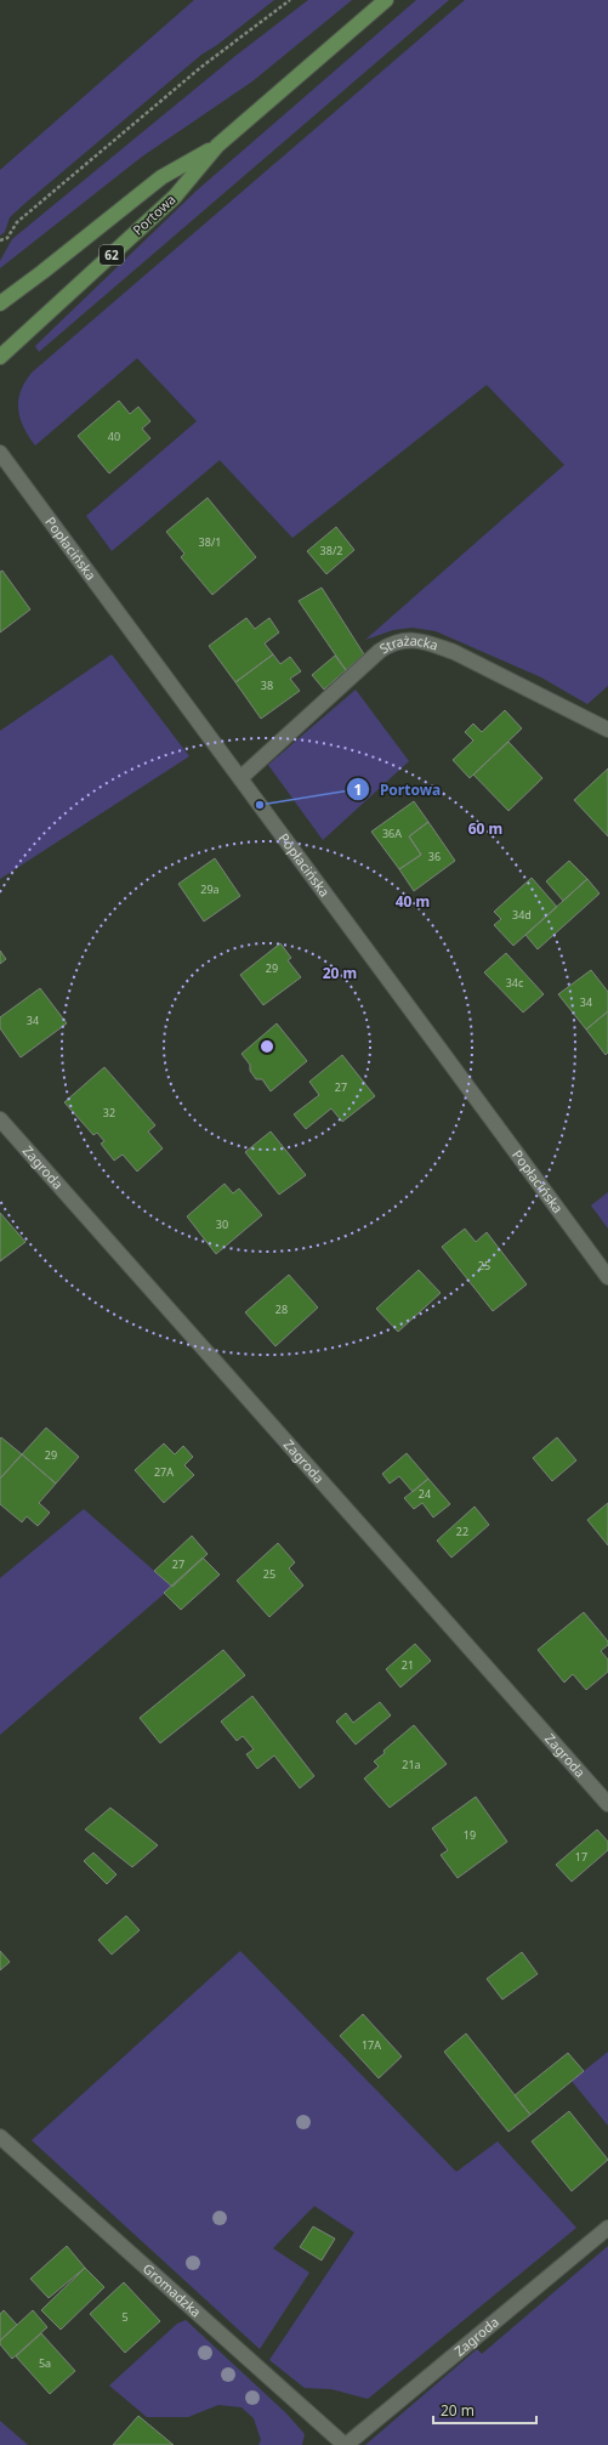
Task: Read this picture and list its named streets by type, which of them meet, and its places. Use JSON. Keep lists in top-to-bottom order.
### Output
{
  "streets": {
    "main road": ["Portowa", "62"],
    "street": [
      "Popłacińska",
      "Strażacka",
      "Zagroda",
      "Gromadzka"
    ]
  },
  "crossings": [
    ["Popłacińska", "Strażacka"],
    ["Zagroda", "Gromadzka"]
  ],
  "places": ["Portowa"],
  "house_numbers": [
    "40",
    "38/1",
    "38/2",
    "38",
    "36A",
    "36",
    "29a",
    "34d",
    "29",
    "34c",
    "34",
    "34",
    "27",
    "32",
    "30",
    "25",
    "28",
    "29",
    "27A",
    "24",
    "22",
    "27",
    "25",
    "21",
    "21a",
    "19",
    "17",
    "17A",
    "5",
    "5a"
  ],
  "scale_bar": "20 m",
  "rings": ["60 m", "40 m", "20 m"]
}
